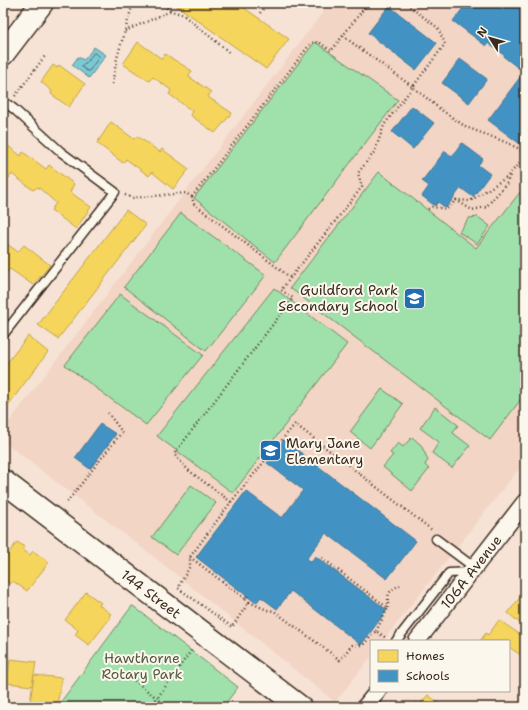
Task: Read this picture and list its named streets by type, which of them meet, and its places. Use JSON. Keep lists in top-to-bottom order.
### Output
{
  "streets": {
    "main road": ["144 Street"],
    "street": ["106A Avenue"]
  },
  "parks": ["Hawthorne Rotary Park"],
  "places": {
    "school or university": ["Guildford Park Secondary School", "Mary Jane Elementary"]
  },
  "legend": ["Homes", "Schools"],
  "north": "top left"
}
